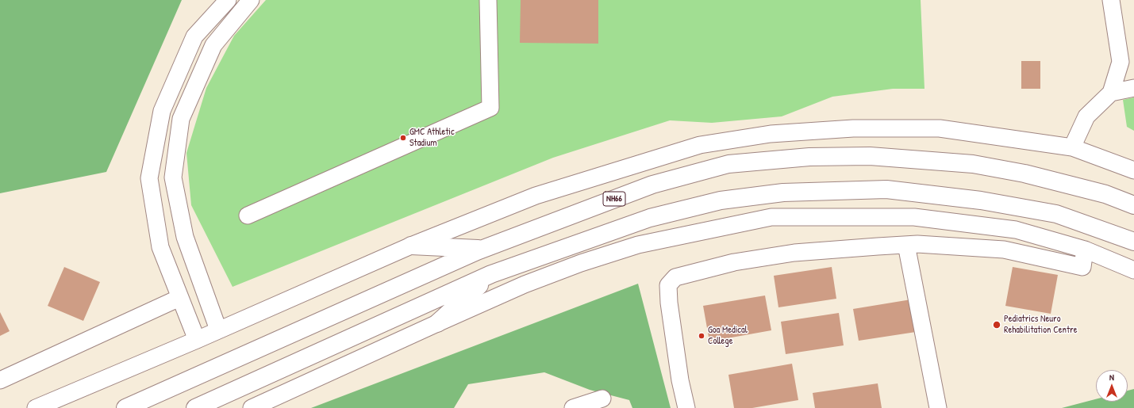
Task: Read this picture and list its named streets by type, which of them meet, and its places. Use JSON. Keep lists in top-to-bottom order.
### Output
{
  "streets": {
    "highway": ["NH66"]
  },
  "places": ["GMC Athletic Stadium", "Pediatrics Neuro Rehabilitation Centre", "Goa Medical College"],
  "north": "top"
}
